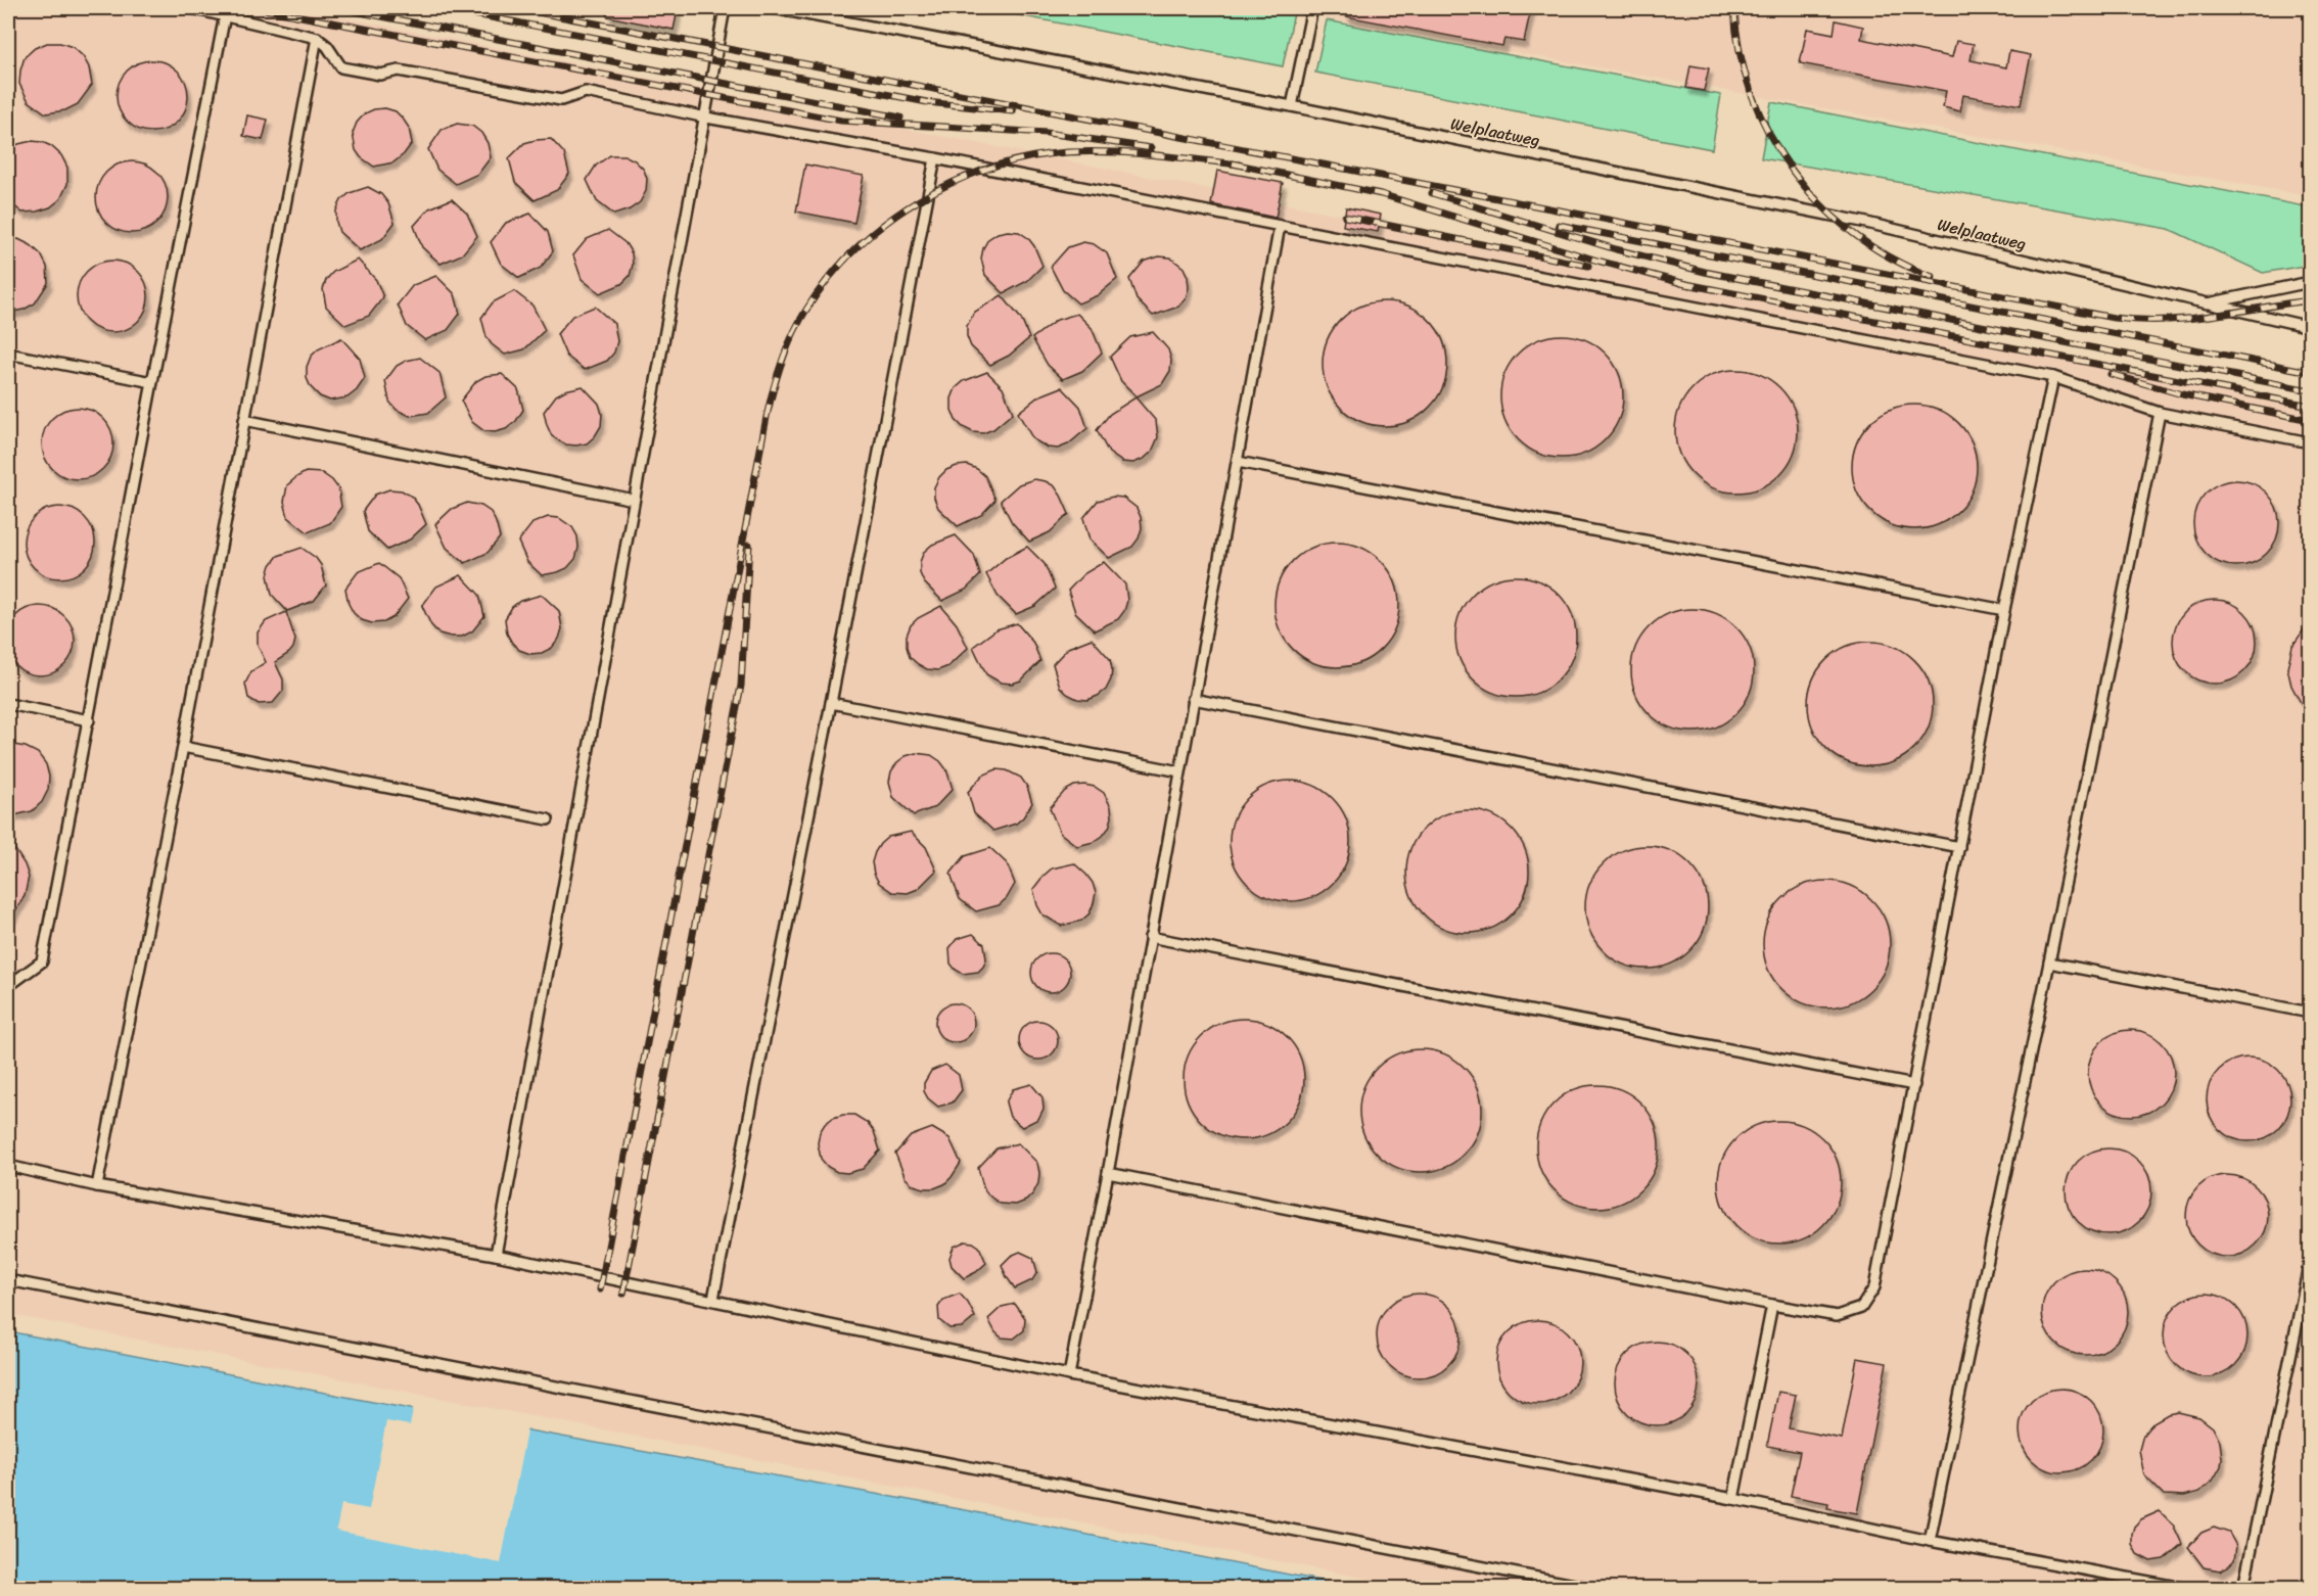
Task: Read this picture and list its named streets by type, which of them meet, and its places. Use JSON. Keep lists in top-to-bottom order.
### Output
{
  "streets": {
    "lane": ["Welplaatweg"]
  }
}
